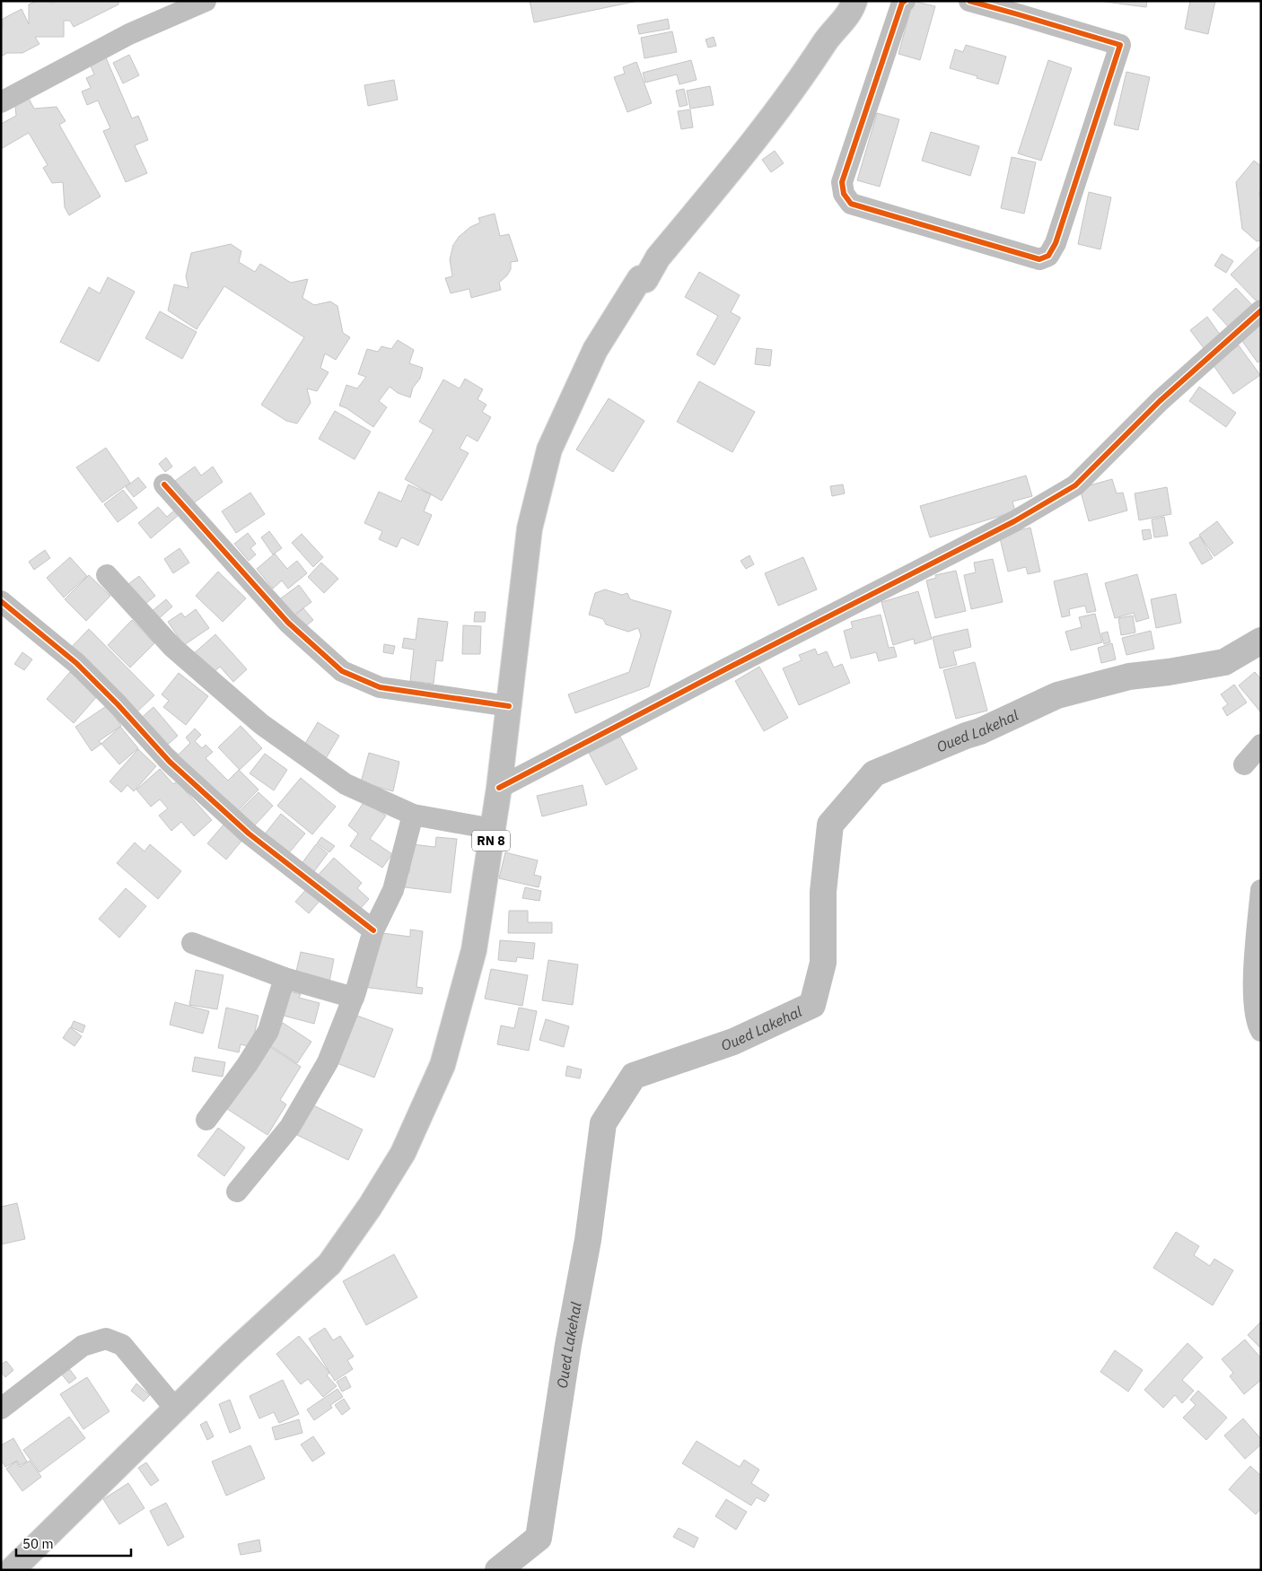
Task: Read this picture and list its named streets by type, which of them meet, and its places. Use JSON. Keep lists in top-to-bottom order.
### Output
{
  "streets": {
    "highway": ["RN 8"]
  },
  "water": ["Oued Lakehal"],
  "scale_bar": "50 m"
}
